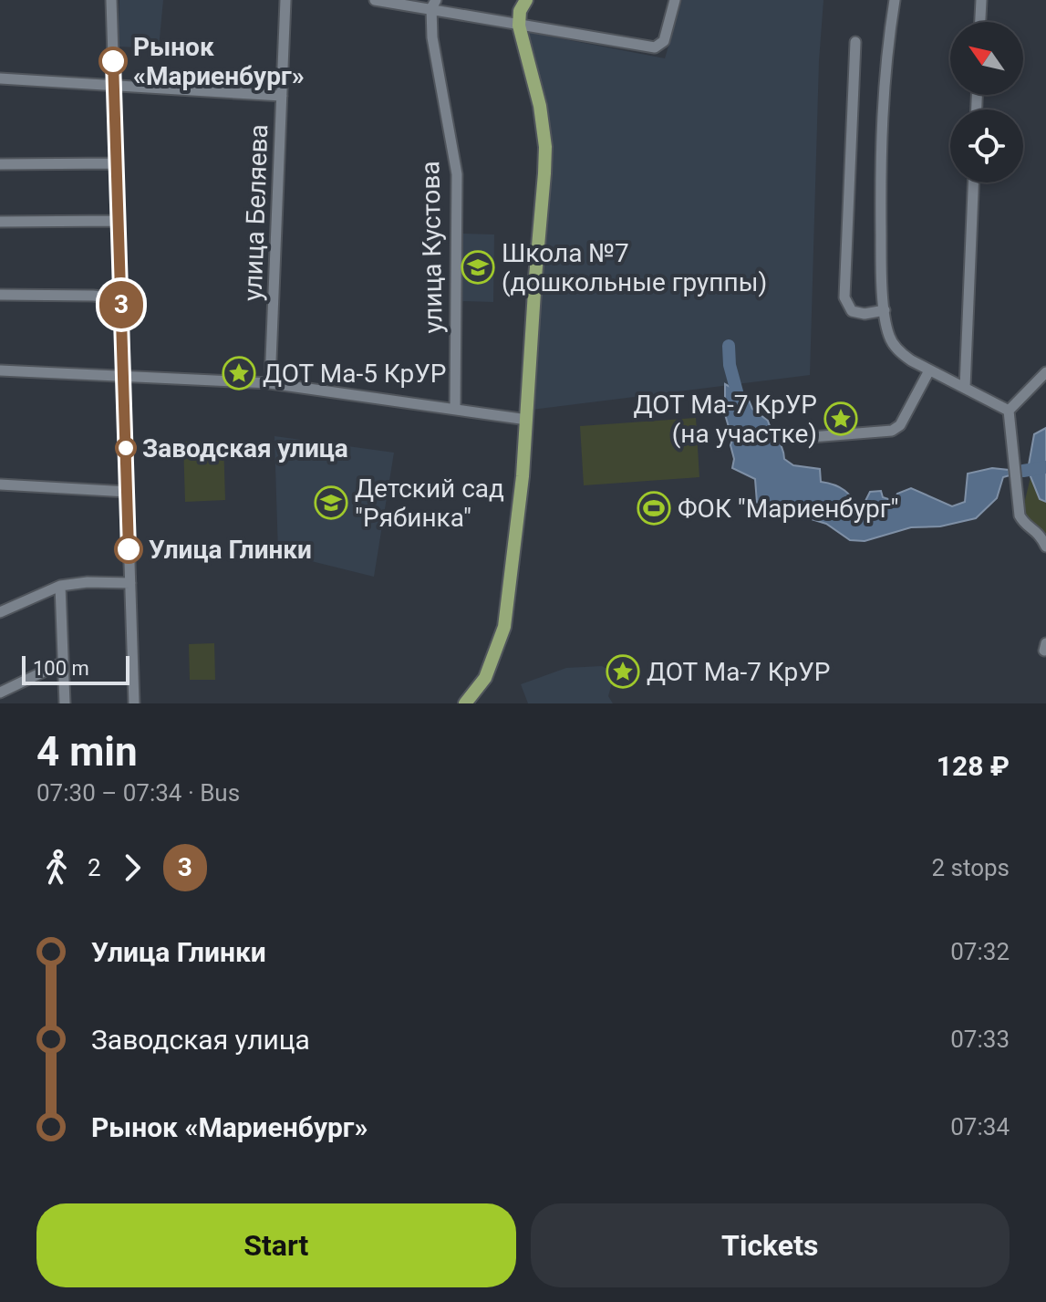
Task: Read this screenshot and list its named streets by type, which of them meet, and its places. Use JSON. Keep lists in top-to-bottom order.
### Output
{
  "streets": {
    "street": ["улица Беляева", "улица Кустова"]
  },
  "places": {
    "other": ["Рынок «Мариенбург»", "Заводская улица", "Улица Глинки"],
    "school or university": ["Школа №7 (дошкольные группы)", "Детский сад \"Рябинка\""],
    "place": ["ДОТ Ма-5 КрУР", "ДОТ Ма-7 КрУР (на участке)", "ДОТ Ма-7 КрУР"],
    "sports": ["ФОК \"Мариенбург\""]
  },
  "lines": ["bus line 3"],
  "scale_bar": "100 m",
  "north": "top left",
  "page": {
    "on_map": "3",
    "scale": "100 m",
    "heading": ["4 min", "07:30 – 07:34 · Bus", "128 ₽"],
    "legs": ["2", "3", "2 stops"],
    "list": [
      {
        "name": "Улица Глинки",
        "value": "07:32"
      },
      {
        "name": "Заводская улица",
        "value": "07:33"
      },
      {
        "name": "Рынок «Мариенбург»",
        "value": "07:34"
      }
    ],
    "buttons": ["Start", "Tickets"]
  }
}
